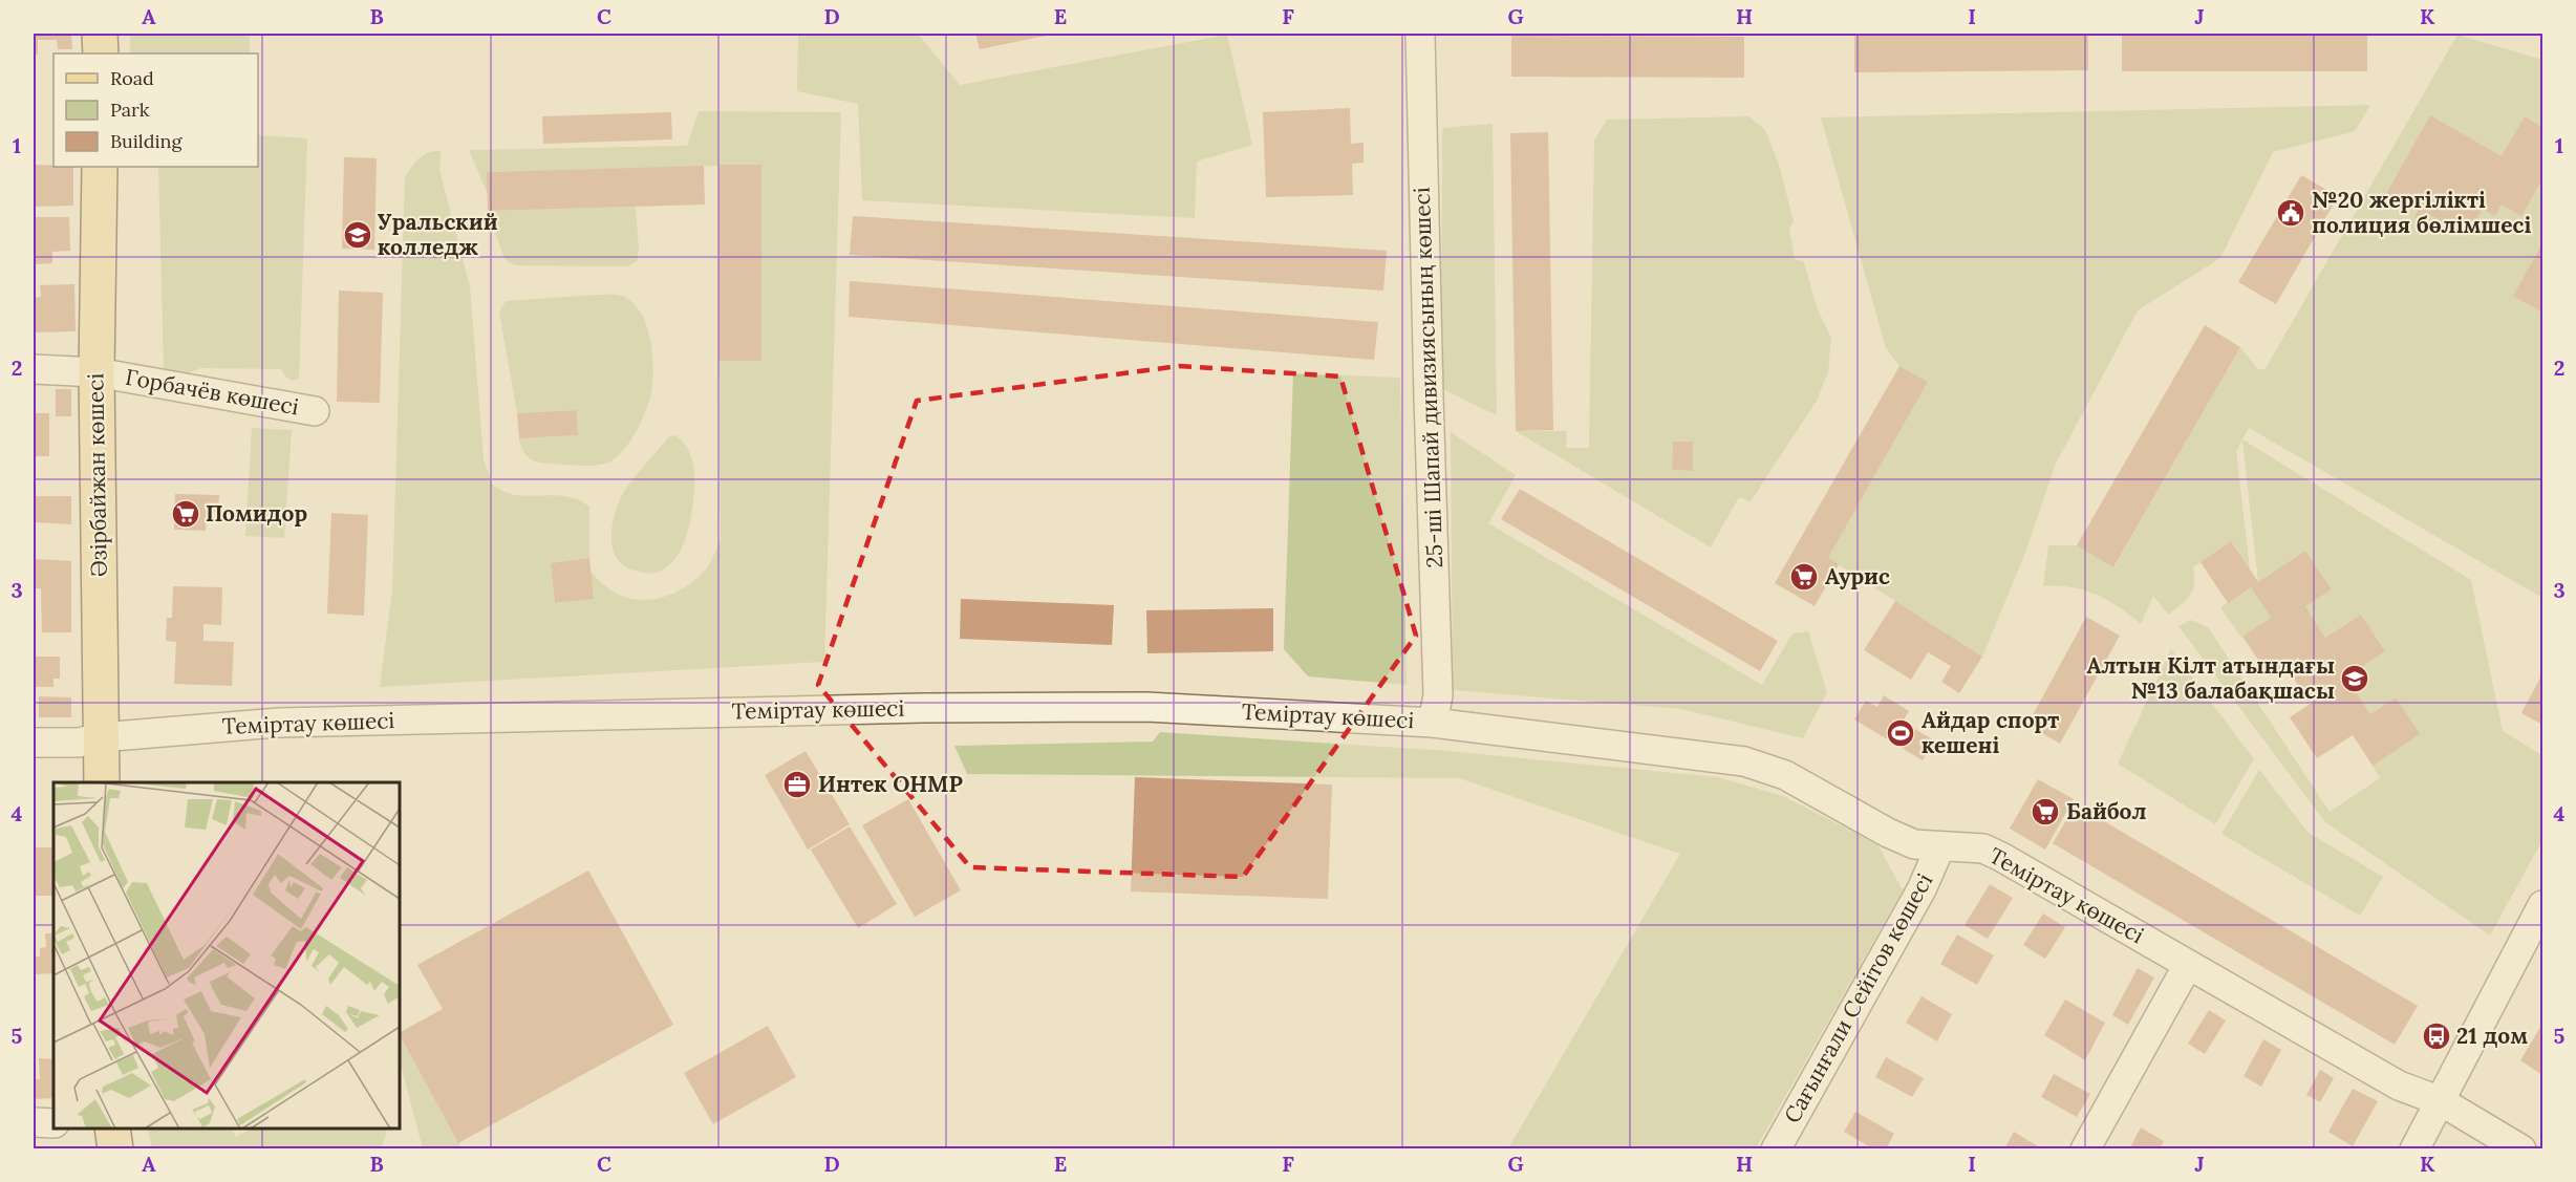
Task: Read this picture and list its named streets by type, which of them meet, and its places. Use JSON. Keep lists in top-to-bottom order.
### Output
{
  "streets": {
    "main road": ["Әзірбайжан көшесі"],
    "street": [
      "25-ші Шапай дивизиясының көшесі",
      "Горбачёв көшесі",
      "Теміртау көшесі",
      "Сағынғали Сейітов көшесі"
    ]
  },
  "crossings": [
    ["25-ші Шапай дивизиясының көшесі", "Теміртау көшесі"],
    ["Горбачёв көшесі", "Әзірбайжан көшесі"],
    ["Әзірбайжан көшесі", "Теміртау көшесі"],
    ["Теміртау көшесі", "Сағынғали Сейітов көшесі"]
  ],
  "places": {
    "public building": ["№20 жергілікті полиция бөлімшесі"],
    "school or university": ["Уральский колледж", "Алтын Кілт атындағы №13 балабақшасы"],
    "supermarket": ["Помидор", "Аурис", "Байбол"],
    "sports": ["Айдар спорт кешені"],
    "office": ["Интек ОНМР"],
    "bus stop": ["21 дом"]
  },
  "legend": ["Road", "Park", "Building"],
  "grid": {
    "columns": [
      "A",
      "B",
      "C",
      "D",
      "E",
      "F",
      "G",
      "H",
      "I",
      "J",
      "K"
    ],
    "rows": [
      "1",
      "2",
      "3",
      "4",
      "5"
    ]
  }
}
